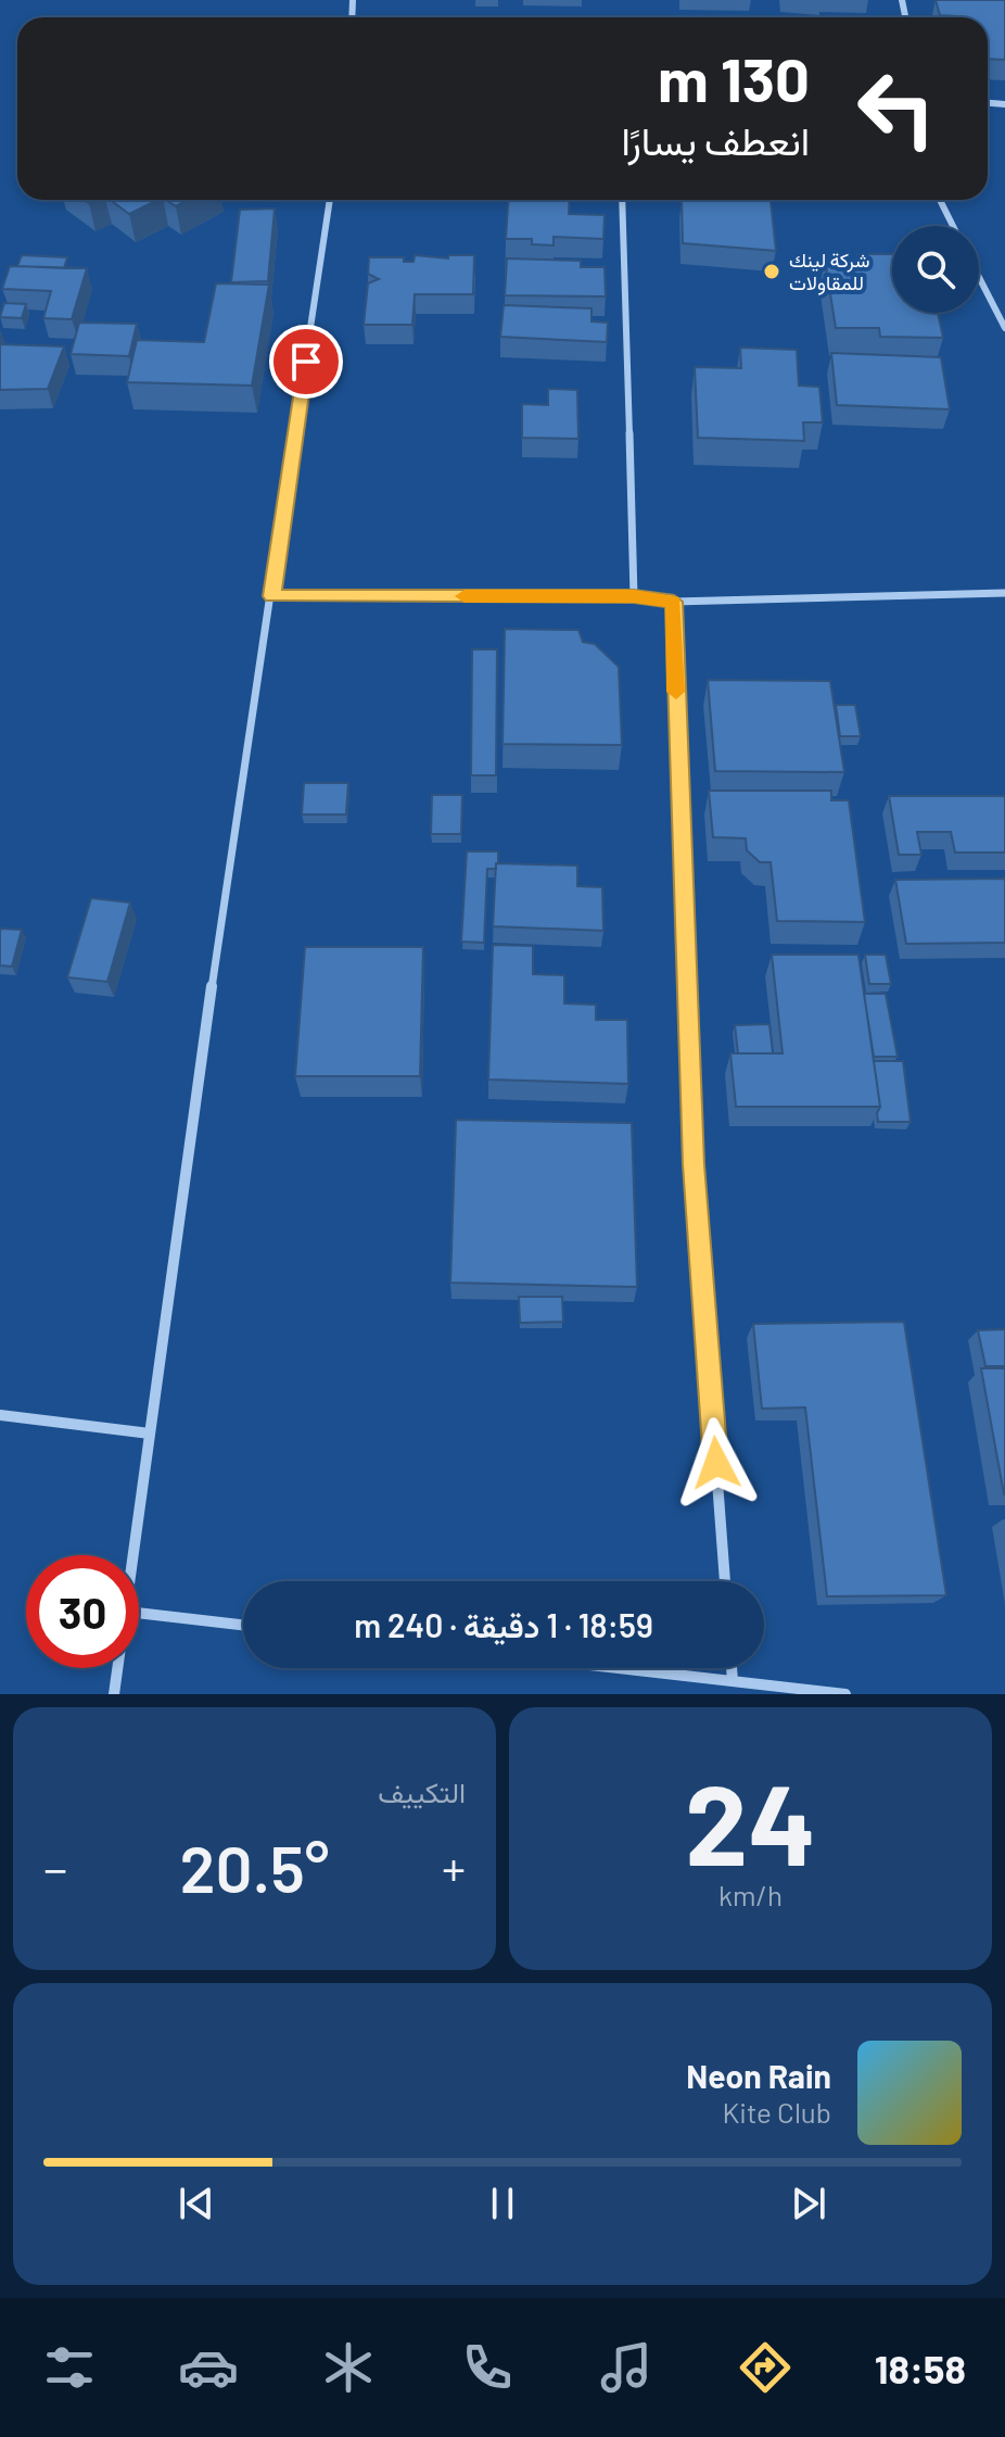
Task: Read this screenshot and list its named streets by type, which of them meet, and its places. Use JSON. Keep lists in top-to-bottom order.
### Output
{
  "places": ["شركة لينك للمقاولات"],
  "page": {
    "turn": ["130 m", "انعطف يسارًا"],
    "limit": "30",
    "trip": "18:59 · 1 دقيقة · 240 m",
    "tile": [
      ["24", "km/h"],
      "التكييف"
    ],
    "heat": ["−", "20.5°", "+"],
    "song": ["Neon Rain", "Kite Club"],
    "tabs": "18:58"
  }
}
